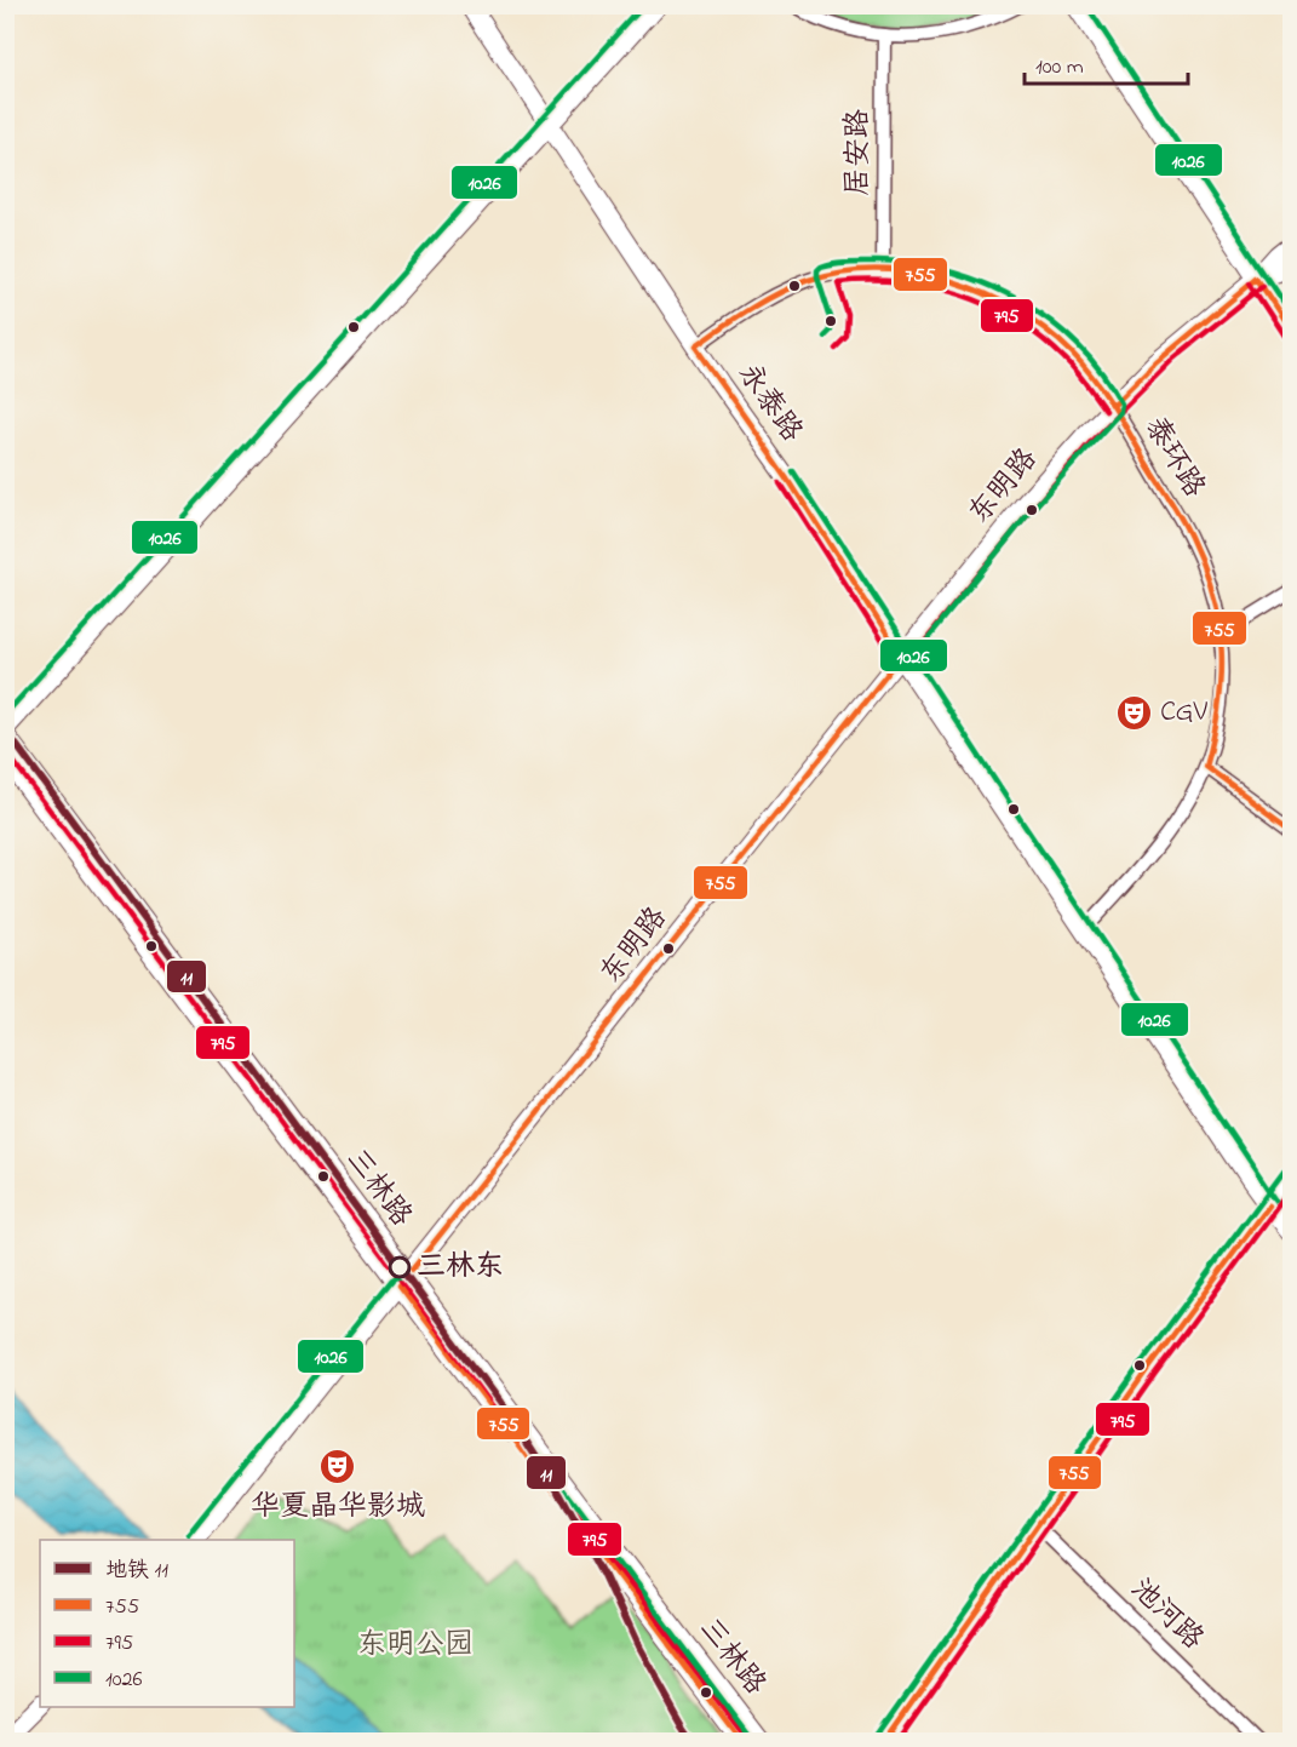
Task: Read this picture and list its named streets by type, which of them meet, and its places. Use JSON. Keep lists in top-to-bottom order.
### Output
{
  "streets": {
    "main road": ["永泰路", "东明路", "三林路"],
    "street": ["居安路", "泰环路", "池河路"]
  },
  "crossings": [
    ["居安路", "泰环路"],
    ["永泰路", "泰环路"],
    ["永泰路", "东明路"],
    ["泰环路", "东明路"],
    ["东明路", "三林路"]
  ],
  "parks": ["东明公园"],
  "places": {
    "theatre": ["CGV", "华夏晶华影城"],
    "other": ["三林东"]
  },
  "lines": [
    "transit line 1026",
    "transit line 755",
    "transit line 795",
    "metro line 11"
  ],
  "legend": [
    "地铁 11",
    "755",
    "795",
    "1026"
  ],
  "scale_bar": "100 m"
}
